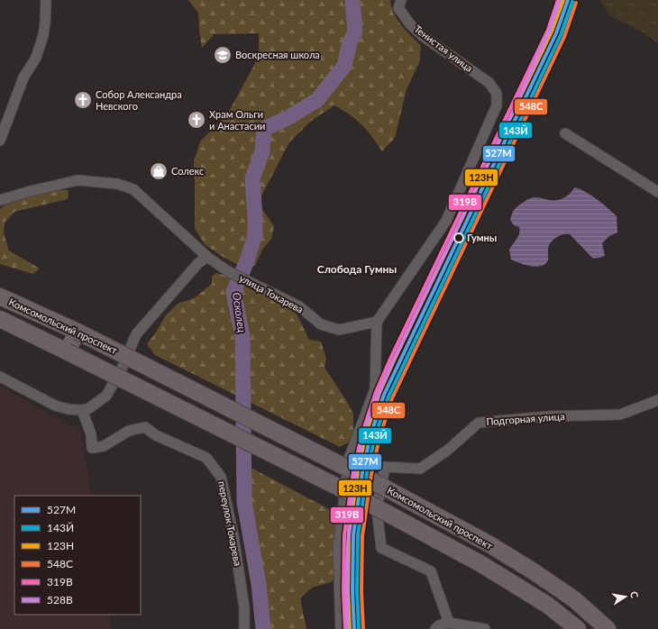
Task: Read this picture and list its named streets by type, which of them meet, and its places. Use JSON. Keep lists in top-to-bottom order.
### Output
{
  "streets": {
    "main road": ["Комсомольский проспект"],
    "street": [
      "Тенистая улица",
      "улица Токарева",
      "Подгорная улица",
      "переулок Токарева"
    ]
  },
  "crossings": [
    ["Тенистая улица", "улица Токарева"],
    ["улица Токарева", "Комсомольский проспект"],
    ["Комсомольский проспект", "переулок Токарева"]
  ],
  "districts": ["Слобода Гумны"],
  "water": ["Осколец"],
  "places": {
    "school or university": ["Воскресная школа"],
    "church": ["Собор Александра Невского", "Храм Ольги и Анастасии"],
    "shop": ["Солекс"],
    "other": ["Гумны"]
  },
  "lines": [
    "transit line 527М",
    "transit line 123Н",
    "transit line 319В",
    "transit line 528В",
    "transit line 143Й",
    "transit line 548С"
  ],
  "legend": [
    "527М",
    "143Й",
    "123Н",
    "548С",
    "319В",
    "528В"
  ],
  "north": "right"
}
